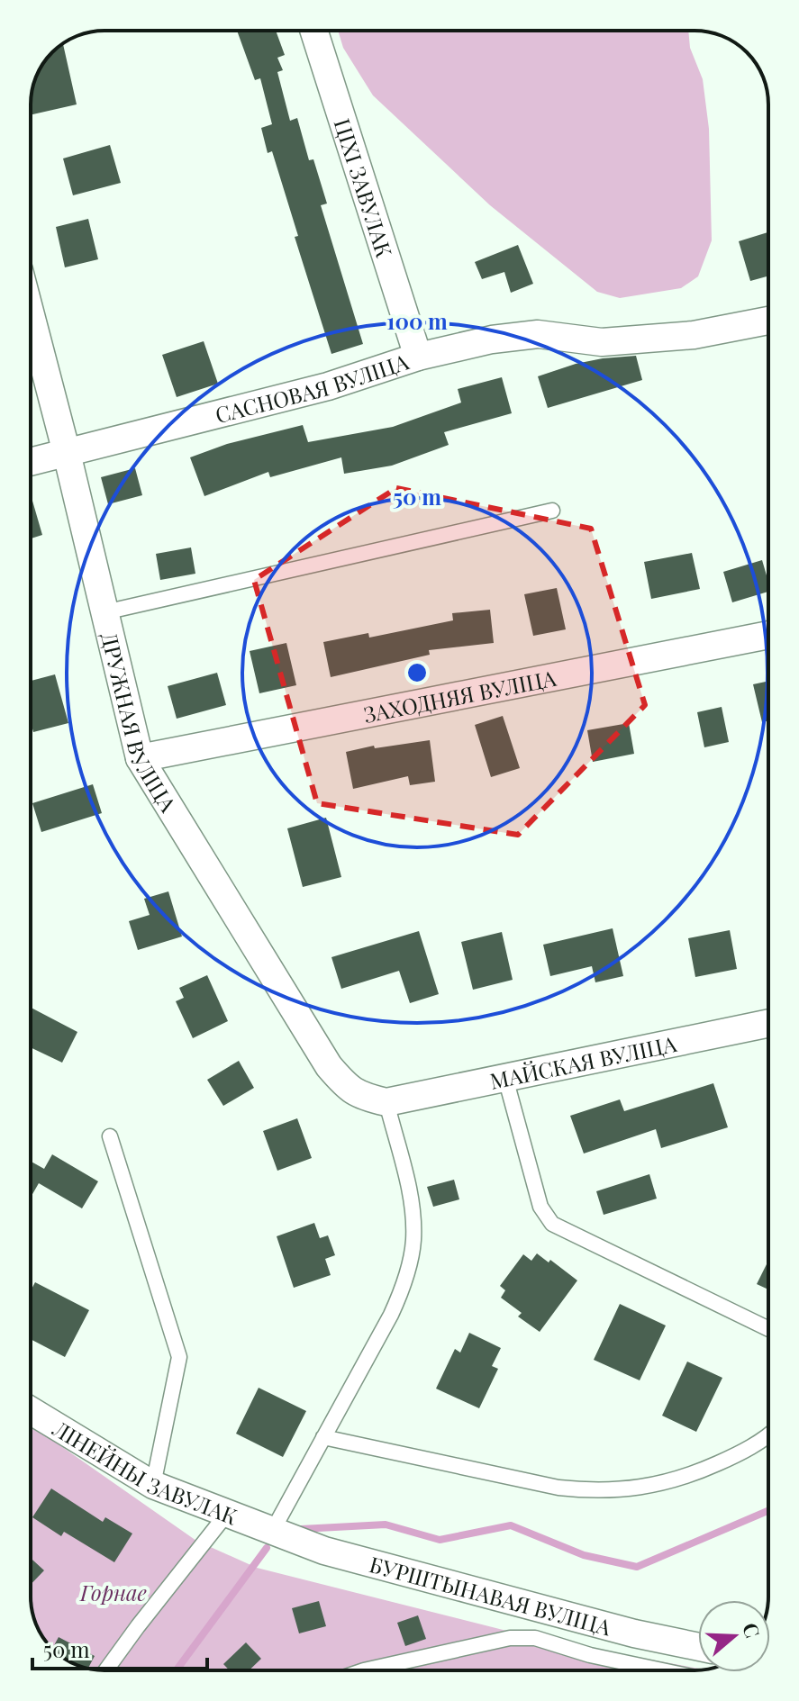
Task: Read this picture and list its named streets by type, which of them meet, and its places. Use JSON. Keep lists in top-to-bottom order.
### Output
{
  "streets": {
    "street": [
      "ЦІХІ ЗАВУЛАК",
      "САСНОВАЯ ВУЛІЦА",
      "ЗАХОДНЯЯ ВУЛІЦА",
      "ДРУЖНАЯ ВУЛІЦА",
      "МАЙСКАЯ ВУЛІЦА",
      "ЛІНЕЙНЫ ЗАВУЛАК",
      "БУРШТЫНАВАЯ ВУЛІЦА"
    ]
  },
  "crossings": [
    ["ЦІХІ ЗАВУЛАК", "САСНОВАЯ ВУЛІЦА"],
    ["САСНОВАЯ ВУЛІЦА", "ДРУЖНАЯ ВУЛІЦА"],
    ["ЗАХОДНЯЯ ВУЛІЦА", "ДРУЖНАЯ ВУЛІЦА"],
    ["ДРУЖНАЯ ВУЛІЦА", "МАЙСКАЯ ВУЛІЦА"],
    ["ЛІНЕЙНЫ ЗАВУЛАК", "БУРШТЫНАВАЯ ВУЛІЦА"]
  ],
  "parks": ["Горнае"],
  "scale_bar": "50 m",
  "north": "right",
  "rings": ["100 m", "50 m"]
}
